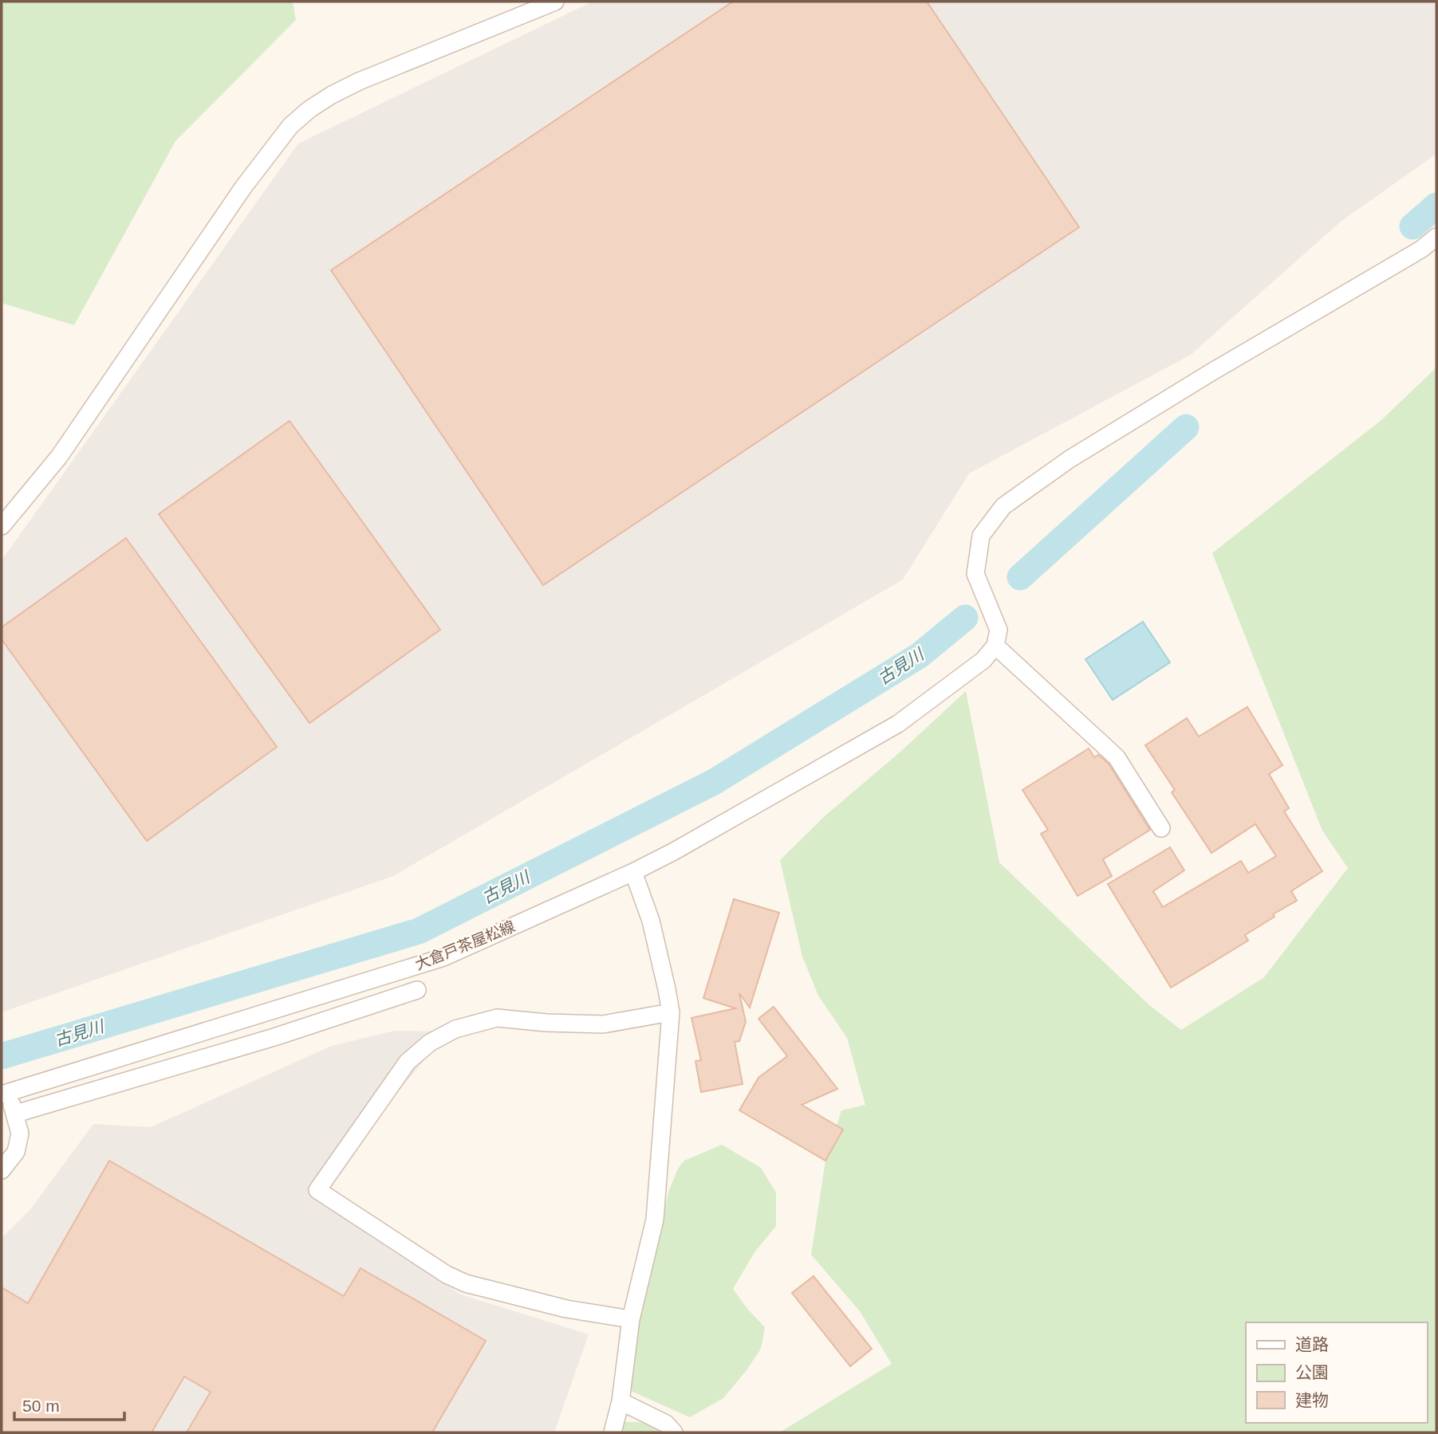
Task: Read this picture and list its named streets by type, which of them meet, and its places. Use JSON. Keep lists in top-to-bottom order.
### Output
{
  "streets": {
    "street": ["大倉戸茶屋松線"]
  },
  "water": ["古見川"],
  "legend": ["道路", "公園", "建物"],
  "scale_bar": "50 m"
}
